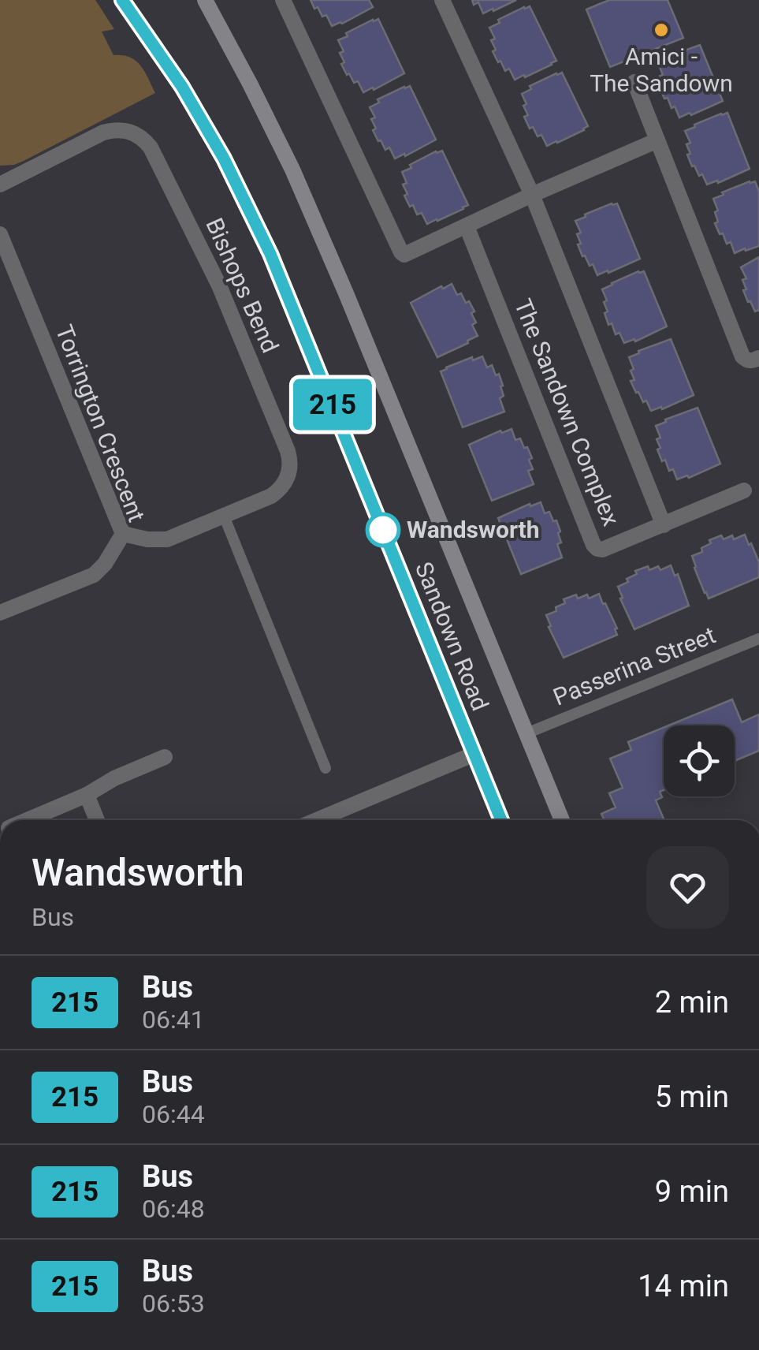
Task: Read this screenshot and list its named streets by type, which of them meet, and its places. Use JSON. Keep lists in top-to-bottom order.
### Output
{
  "streets": {
    "main road": ["Sandown Road"],
    "street": ["Bishops Bend", "The Sandown Complex", "Torrington Crescent"],
    "lane": ["Passerina Street"]
  },
  "crossings": [
    ["Bishops Bend", "Torrington Crescent"],
    ["Sandown Road", "Passerina Street"]
  ],
  "places": ["Amici - The Sandown", "Wandsworth"],
  "lines": ["bus line 215"],
  "page": {
    "on_map": "215",
    "heading": ["Wandsworth", "Bus"],
    "list": [
      {
        "mark": "215",
        "name": "Bus",
        "note": "06:41",
        "value": "2 min"
      },
      {
        "mark": "215",
        "name": "Bus",
        "note": "06:44",
        "value": "5 min"
      },
      {
        "mark": "215",
        "name": "Bus",
        "note": "06:48",
        "value": "9 min"
      },
      {
        "mark": "215",
        "name": "Bus",
        "note": "06:53",
        "value": "14 min"
      }
    ]
  }
}
